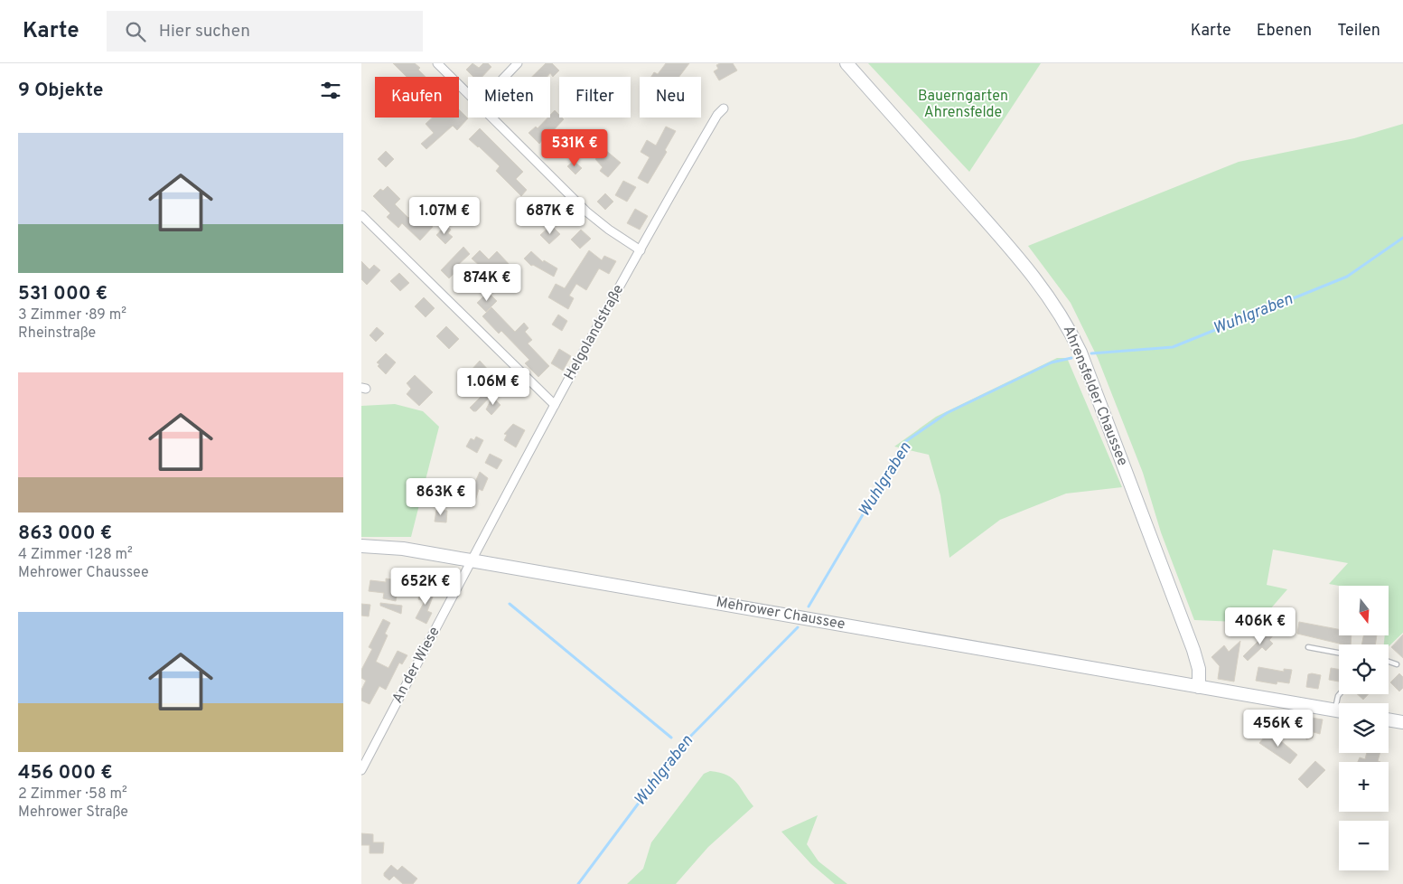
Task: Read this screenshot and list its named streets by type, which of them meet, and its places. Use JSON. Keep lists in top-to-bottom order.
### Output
{
  "streets": {
    "main road": ["Ahrensfelder Chaussee", "Mehrower Chaussee"],
    "street": ["Helgolandstraße", "An der Wiese"]
  },
  "crossings": [
    ["Helgolandstraße", "Mehrower Chaussee"],
    ["Helgolandstraße", "An der Wiese"],
    ["Ahrensfelder Chaussee", "Mehrower Chaussee"],
    ["Mehrower Chaussee", "An der Wiese"]
  ],
  "water": ["Wuhlgraben"],
  "parks": ["Bauerngarten Ahrensfelde"],
  "north": "bottom",
  "page": {
    "header": "Karte",
    "search": "Hier suchen",
    "nav": ["Karte", "Ebenen", "Teilen"],
    "heading": "9 Objekte",
    "chip": [
      "Kaufen",
      "Mieten",
      "Filter",
      "Neu"
    ],
    "list": [
      {
        "name": "531 000 €",
        "note": "3 Zimmer · 89 m² · Rheinstraße"
      },
      {
        "name": "863 000 €",
        "note": "4 Zimmer · 128 m² · Mehrower Chaussee"
      },
      {
        "name": "456 000 €",
        "note": "2 Zimmer · 58 m² · Mehrower Straße"
      }
    ],
    "price": [
      "531K €",
      "1.07M €",
      "687K €",
      "874K €",
      "1.06M €",
      "863K €",
      "652K €",
      "406K €",
      "456K €"
    ],
    "map_buttons": ["+", "−"]
  }
}
